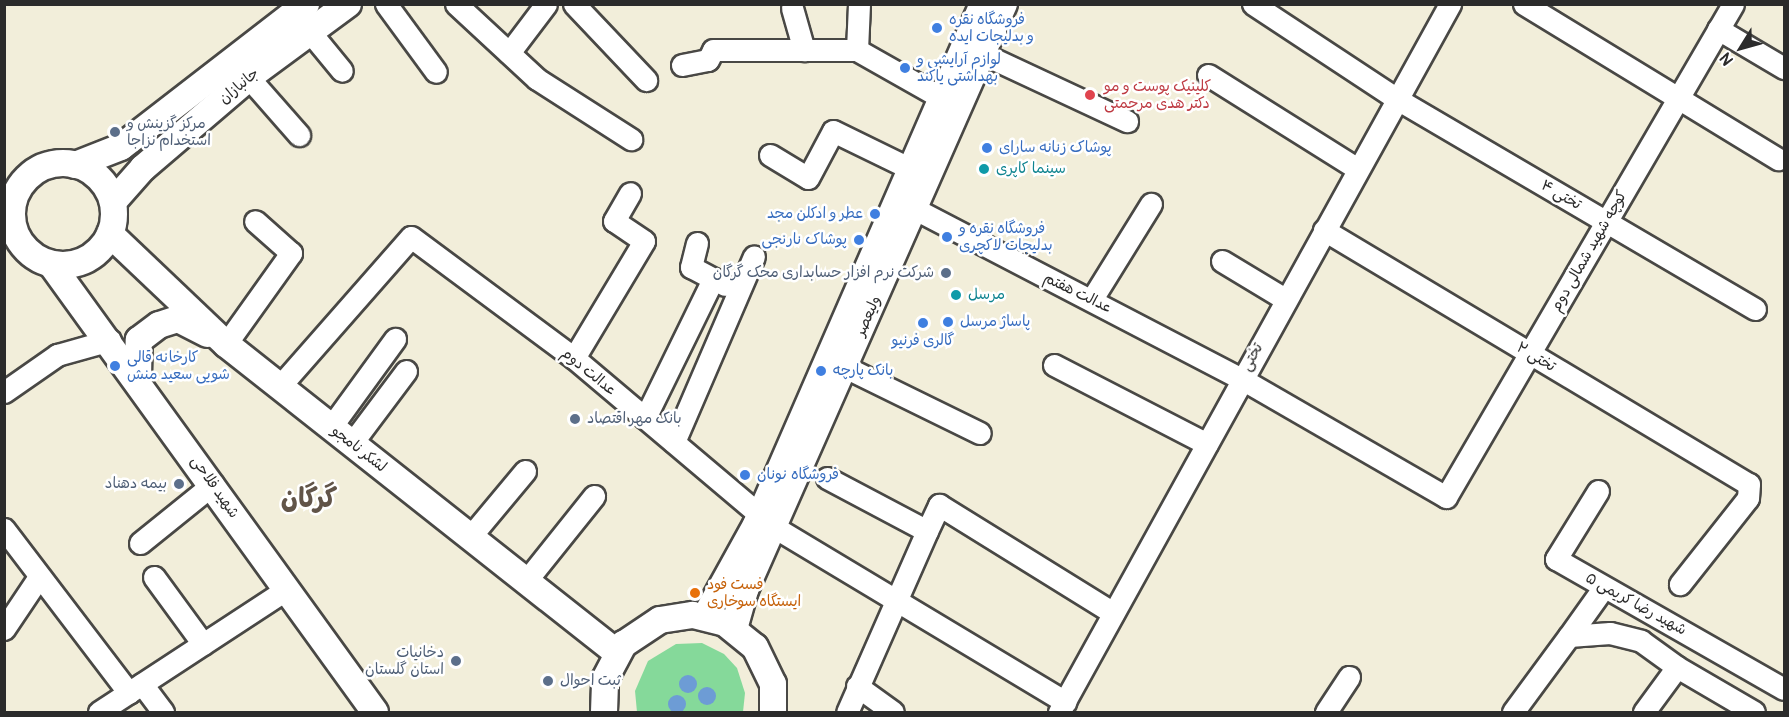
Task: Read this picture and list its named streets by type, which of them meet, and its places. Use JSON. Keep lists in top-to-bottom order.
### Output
{
  "streets": {
    "main road": [
      "جانبازان",
      "ولیعصر",
      "لشکر نامجو",
      "شهید فلاحی"
    ],
    "street": [
      "تختی ۴",
      "کوچه شهید شمالی دوم",
      "عدالت هفتم",
      "تختی",
      "تختی ۲",
      "عدالت دوم",
      "شهید رضا کریمی ۵"
    ]
  },
  "crossings": [
    ["جانبازان", "لشکر نامجو"],
    ["جانبازان", "شهید فلاحی"],
    ["تختی ۴", "کوچه شهید شمالی دوم"],
    ["تختی ۴", "تختی"],
    ["کوچه شهید شمالی دوم", "عدالت هفتم"],
    ["کوچه شهید شمالی دوم", "تختی ۲"],
    ["عدالت هفتم", "ولیعصر"],
    ["عدالت هفتم", "تختی"],
    ["ولیعصر", "عدالت دوم"],
    ["تختی", "تختی ۲"],
    ["تختی", "عدالت دوم"],
    ["عدالت دوم", "لشکر نامجو"],
    ["لشکر نامجو", "شهید فلاحی"]
  ],
  "districts": ["گرگان"],
  "places": [
    "فروشگاه نقره و بدلیجات ایده",
    "لوازم آرایشی و بهداشتی یاکند",
    "کلینیک پوست و مو دکتر هدی مرحمتی",
    "مرکز گزینش و استخدام نزاجا",
    "پوشاک زنانه سارای",
    "سینما کاپری",
    "عطر و ادکلن مجد",
    "فروشگاه نقره و بدلیجات لاکچری",
    "پوشاک نارنجی",
    "شرکت نرم افزار حسابداری محک گرگان",
    "مرسل",
    "پاساژ مرسل",
    "گالری فرنیو",
    "کارخانه قالی شویی سعید منش",
    "بانک پارچه",
    "بانک مهر اقتصاد",
    "فروشگاه نونان",
    "بیمه دهناد",
    "فست فود ایستگاه سوخاری",
    "دخانیات استان گلستان",
    "ثبت احوال"
  ],
  "north": "bottom left"
}
